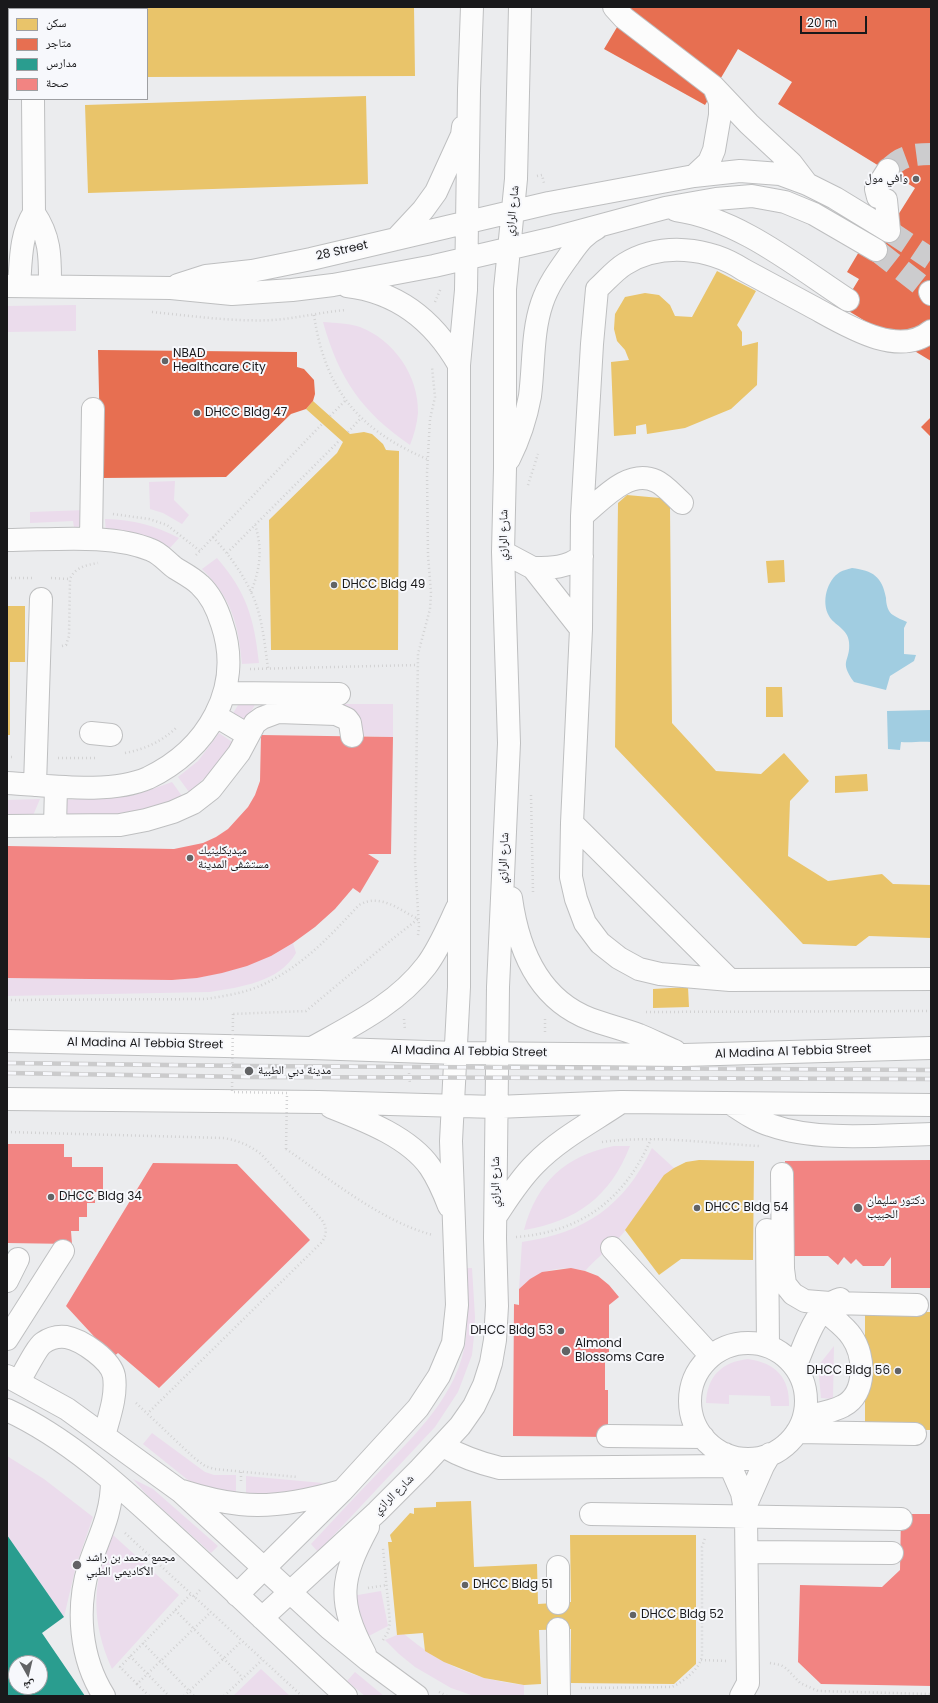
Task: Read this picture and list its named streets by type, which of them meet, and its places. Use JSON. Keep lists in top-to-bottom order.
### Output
{
  "streets": {
    "street": ["شارع الرازي", "28 Street", "Al Madina Al Tebbia Street"]
  },
  "crossings": [
    ["شارع الرازي", "28 Street"],
    ["شارع الرازي", "Al Madina Al Tebbia Street"]
  ],
  "places": [
    "وافي مول",
    "NBAD Healthcare City",
    "DHCC Bldg 47",
    "DHCC Bldg 49",
    "ميديكلينيك مستشفى المدينة",
    "مدينة دبي الطبية",
    "DHCC Bldg 34",
    "DHCC Bldg 54",
    "دكتور سليمان الحبيب",
    "DHCC Bldg 53",
    "Almond Blossoms Care",
    "DHCC Bldg 56",
    "مجمع محمد بن راشد الأكاديمي الطبي",
    "DHCC Bldg 51",
    "DHCC Bldg 52"
  ],
  "legend": [
    "سكن",
    "متاجر",
    "مدارس",
    "صحة"
  ],
  "scale_bar": "20 m",
  "north": "bottom"
}
